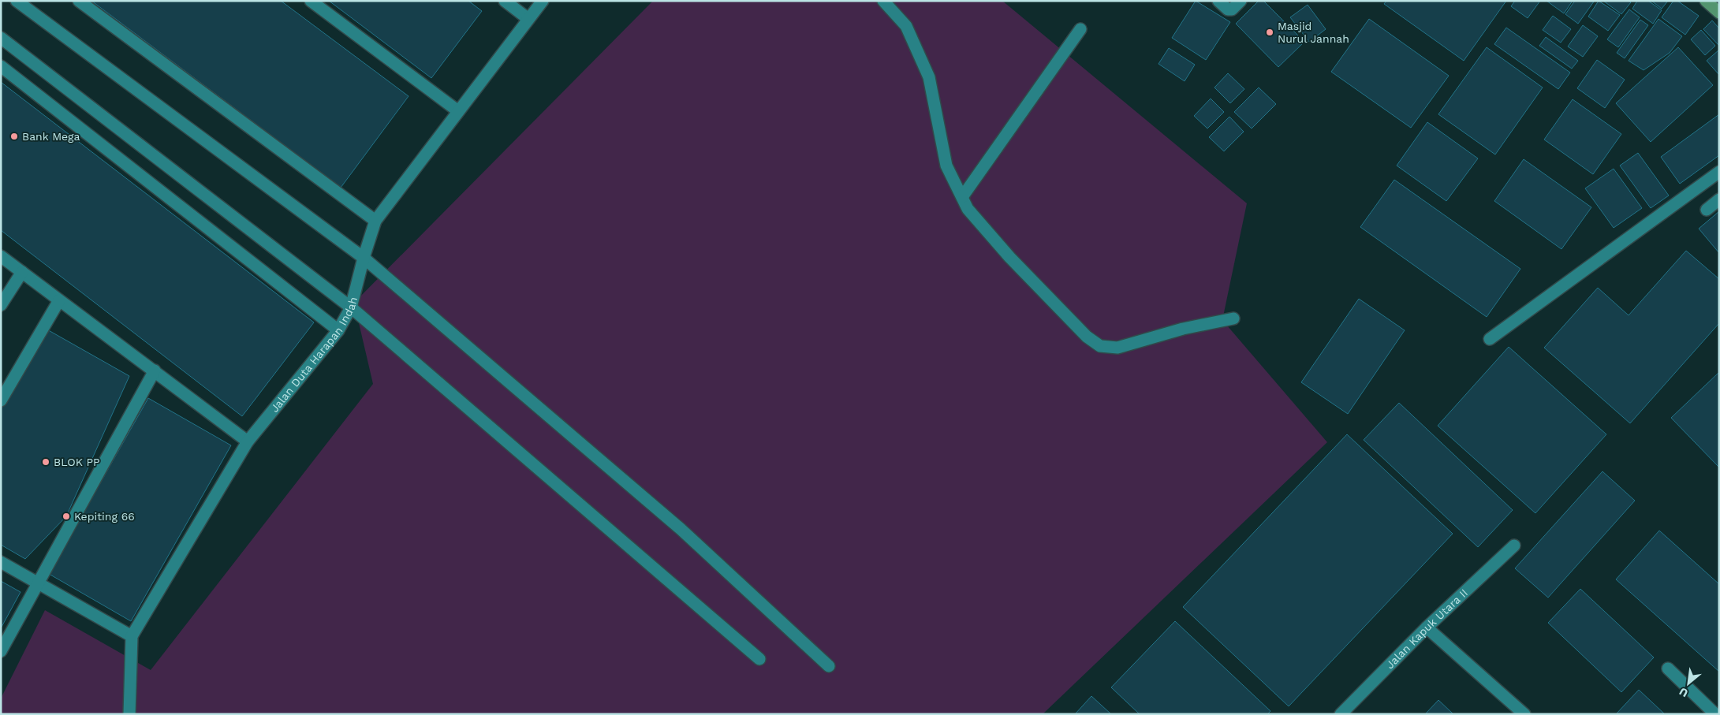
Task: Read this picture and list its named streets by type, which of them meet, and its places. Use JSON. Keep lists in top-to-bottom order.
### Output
{
  "streets": {
    "street": ["Jalan Duta Harapan Indah", "Jalan Kapuk Utara II"]
  },
  "places": [
    "Masjid Nurul Jannah",
    "Bank Mega",
    "BLOK PP",
    "Kepiting 66"
  ],
  "north": "bottom left"
}
